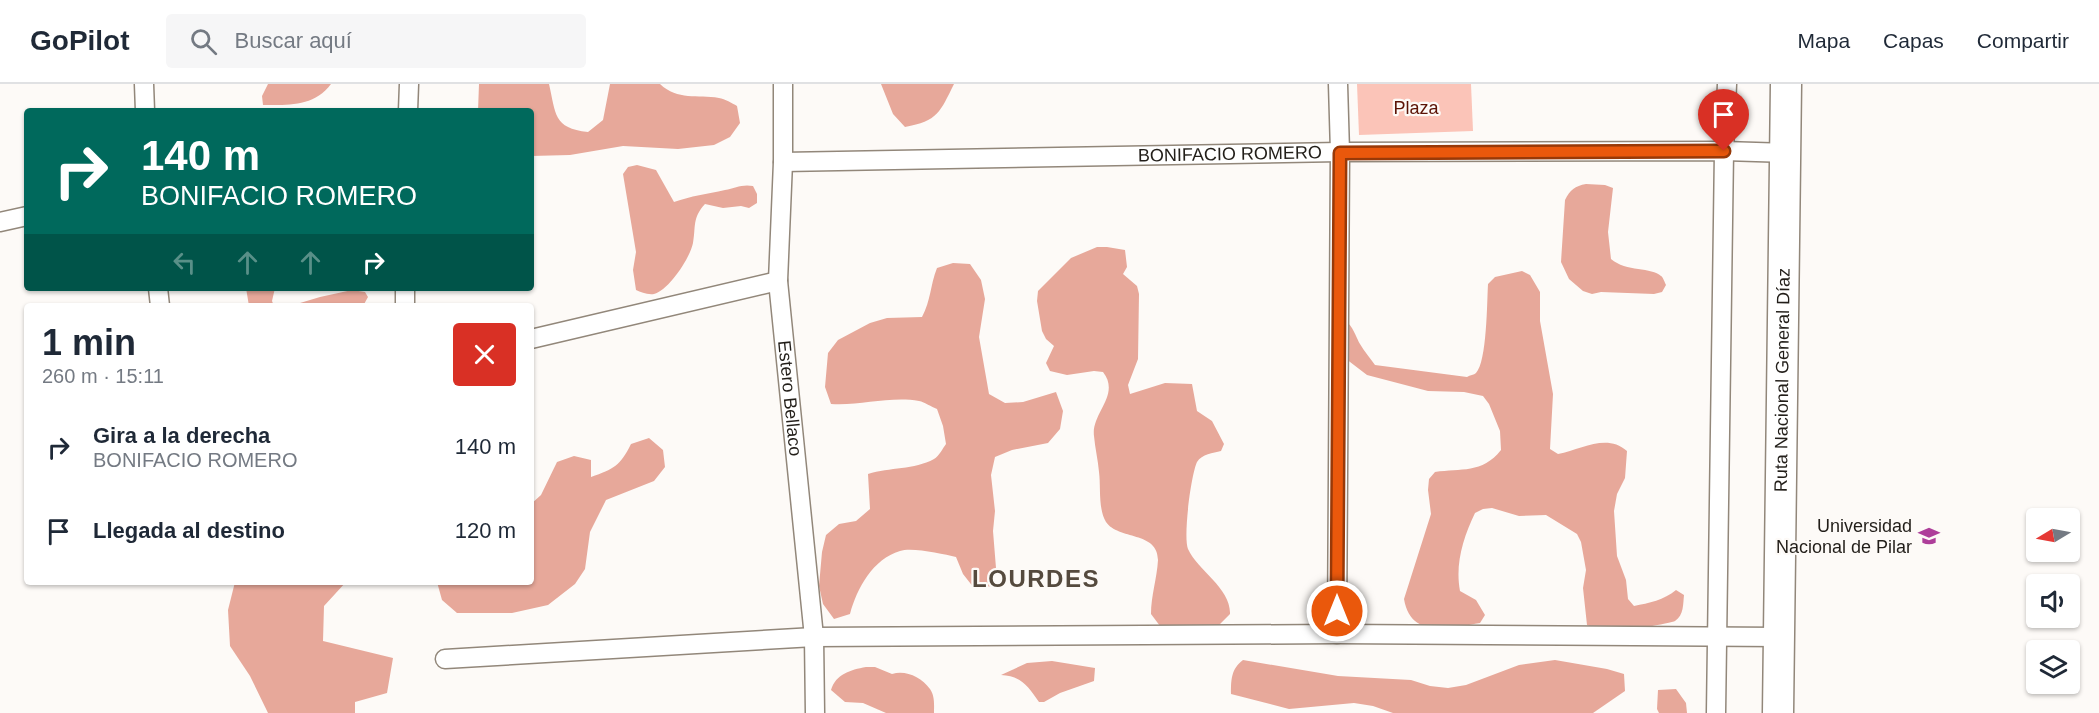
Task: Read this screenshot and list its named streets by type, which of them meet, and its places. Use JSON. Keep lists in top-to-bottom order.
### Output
{
  "streets": {
    "highway": ["Ruta Nacional General Díaz"],
    "street": ["BONIFACIO ROMERO", "Estero Bellaco"]
  },
  "crossings": [
    ["BONIFACIO ROMERO", "Ruta Nacional General Díaz"],
    ["BONIFACIO ROMERO", "Estero Bellaco"]
  ],
  "districts": ["LOURDES"],
  "parks": ["Plaza"],
  "places": {
    "school or university": ["Universidad Nacional de Pilar"]
  },
  "north": "left",
  "page": {
    "header": "GoPilot",
    "search": "Buscar aquí",
    "nav": ["Mapa", "Capas", "Compartir"],
    "turn": ["140 m", "BONIFACIO ROMERO"],
    "heading": ["1 min", "260 m · 15:11"],
    "list": [
      {
        "name": "Gira a la derecha",
        "note": "BONIFACIO ROMERO",
        "value": "140 m"
      },
      {
        "name": "Llegada al destino",
        "value": "120 m"
      }
    ]
  }
}
